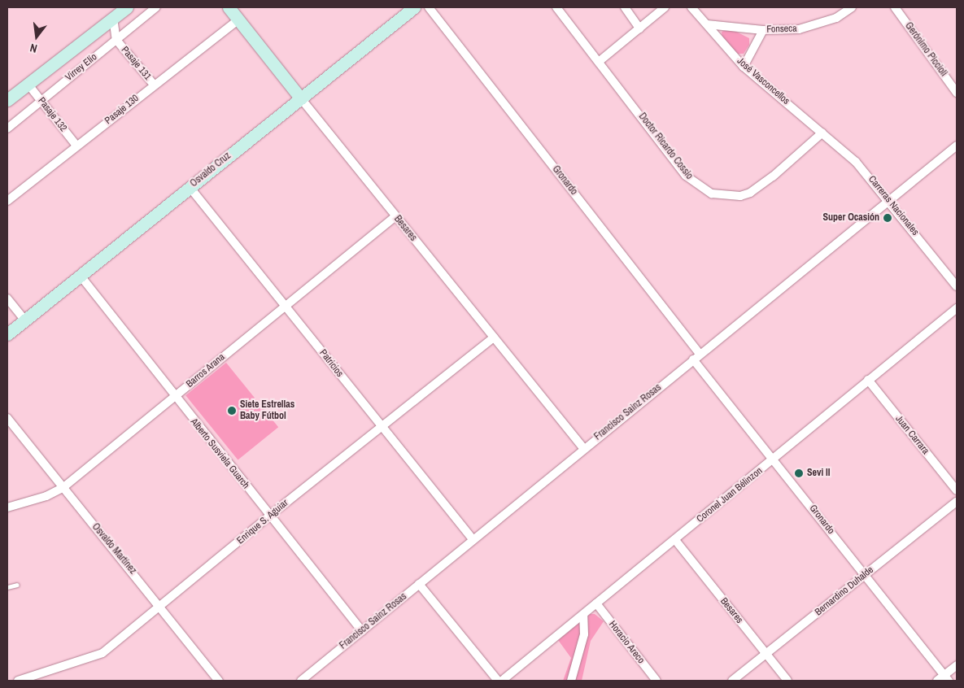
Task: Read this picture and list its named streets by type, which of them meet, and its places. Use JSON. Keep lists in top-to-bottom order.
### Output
{
  "streets": {
    "street": [
      "Fonseca",
      "Gerónimo Piccioli",
      "Pasaje 131",
      "Virrey Elío",
      "José Vasconcellos",
      "Pasaje 130",
      "Pasaje 132",
      "Doctor Ricardo Cossio",
      "Osvaldo Cruz",
      "Gronardo",
      "Carreras Nacionales",
      "Besares",
      "Patricios",
      "Barros Arana",
      "Francisco Sainz Rosas",
      "Juan Carrara",
      "Alberto Susviela Guarch",
      "Coronel Juan Bélinzon",
      "Enrique S. Aguiar",
      "Osvaldo Martínez",
      "Bernardino Duhalde",
      "Horacio Areco"
    ]
  },
  "crossings": [
    ["Fonseca", "José Vasconcellos"],
    ["Pasaje 131", "Virrey Elío"],
    ["Pasaje 131", "Pasaje 130"],
    ["Virrey Elío", "Pasaje 132"],
    ["José Vasconcellos", "Doctor Ricardo Cossio"],
    ["José Vasconcellos", "Carreras Nacionales"],
    ["Pasaje 130", "Pasaje 132"],
    ["Pasaje 130", "Besares"],
    ["Doctor Ricardo Cossio", "Carreras Nacionales"],
    ["Osvaldo Cruz", "Besares"],
    ["Osvaldo Cruz", "Patricios"],
    ["Osvaldo Cruz", "Alberto Susviela Guarch"],
    ["Gronardo", "Francisco Sainz Rosas"],
    ["Gronardo", "Coronel Juan Bélinzon"],
    ["Gronardo", "Bernardino Duhalde"],
    ["Carreras Nacionales", "Francisco Sainz Rosas"],
    ["Besares", "Barros Arana"],
    ["Besares", "Francisco Sainz Rosas"],
    ["Besares", "Coronel Juan Bélinzon"],
    ["Besares", "Enrique S. Aguiar"],
    ["Besares", "Bernardino Duhalde"],
    ["Patricios", "Barros Arana"],
    ["Patricios", "Francisco Sainz Rosas"],
    ["Patricios", "Enrique S. Aguiar"],
    ["Barros Arana", "Alberto Susviela Guarch"],
    ["Barros Arana", "Osvaldo Martínez"],
    ["Francisco Sainz Rosas", "Alberto Susviela Guarch"],
    ["Juan Carrara", "Coronel Juan Bélinzon"],
    ["Alberto Susviela Guarch", "Enrique S. Aguiar"],
    ["Coronel Juan Bélinzon", "Horacio Areco"],
    ["Enrique S. Aguiar", "Osvaldo Martínez"]
  ],
  "places": ["Super Ocasión", "Siete Estrellas Baby Fútbol", "Sevi II"],
  "north": "bottom"
}
